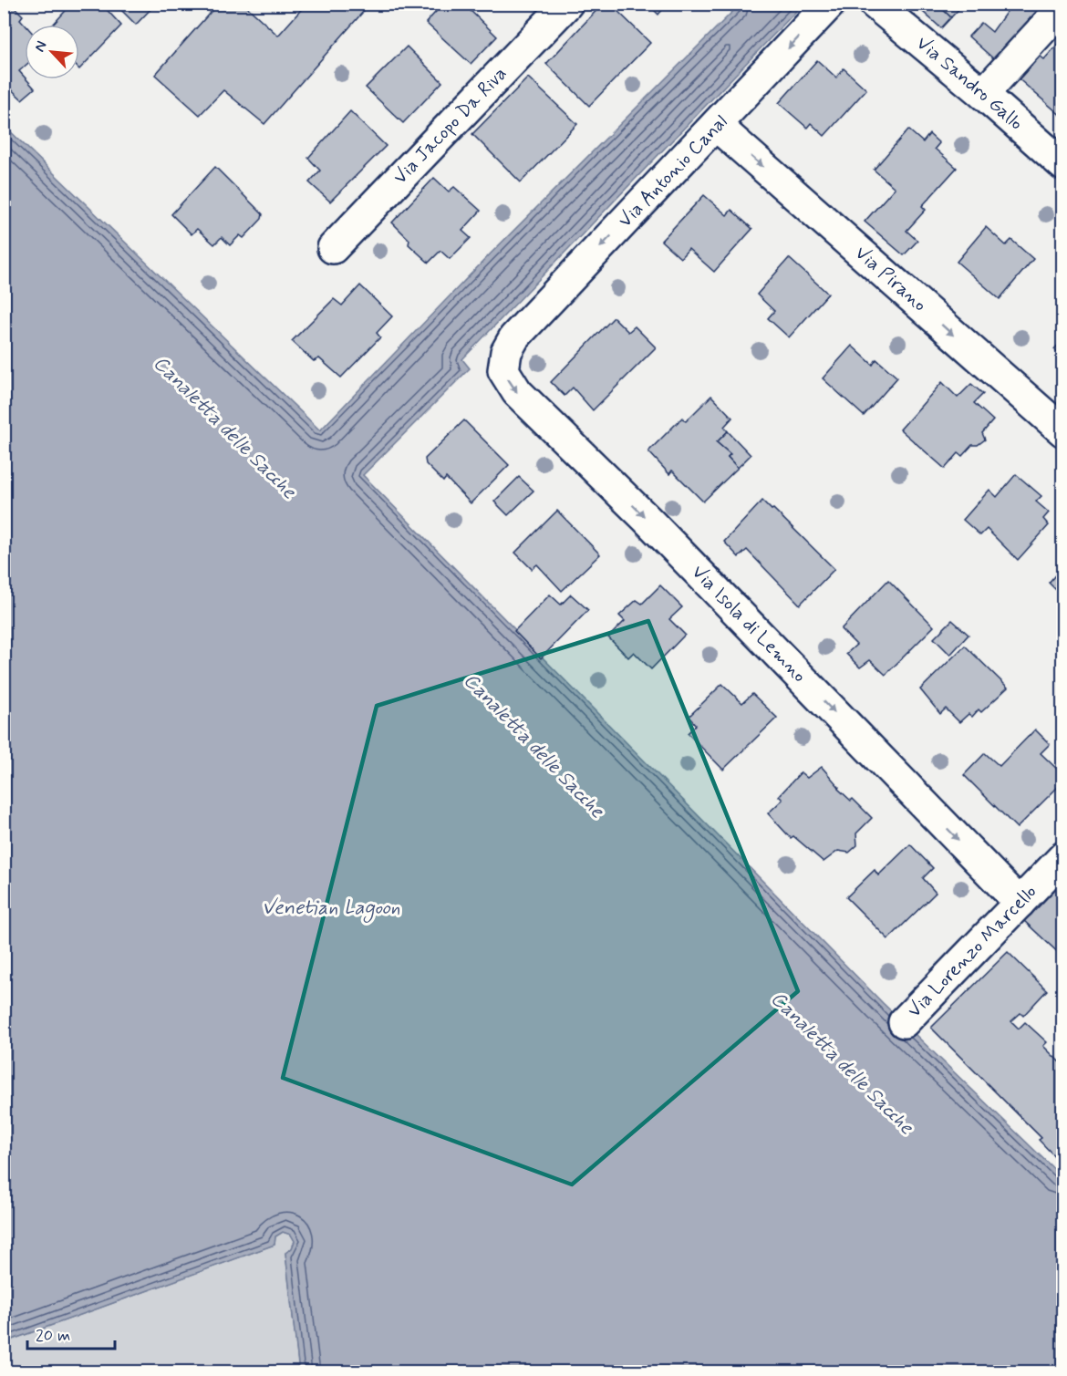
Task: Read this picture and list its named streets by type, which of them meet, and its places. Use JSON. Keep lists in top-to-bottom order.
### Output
{
  "streets": {
    "street": [
      "Via Sandro Gallo",
      "Via Jacopo Da Riva",
      "Via Antonio Canal",
      "Via Pirano",
      "Via Isola di Lemno",
      "Via Lorenzo Marcello"
    ]
  },
  "crossings": [
    ["Via Antonio Canal", "Via Pirano"],
    ["Via Antonio Canal", "Via Isola di Lemno"],
    ["Via Isola di Lemno", "Via Lorenzo Marcello"]
  ],
  "one_way": ["Via Antonio Canal", "Via Pirano", "Via Isola di Lemno"],
  "water": ["Canaletta delle Sacche", "Venetian Lagoon"],
  "scale_bar": "20 m",
  "north": "top left"
}
